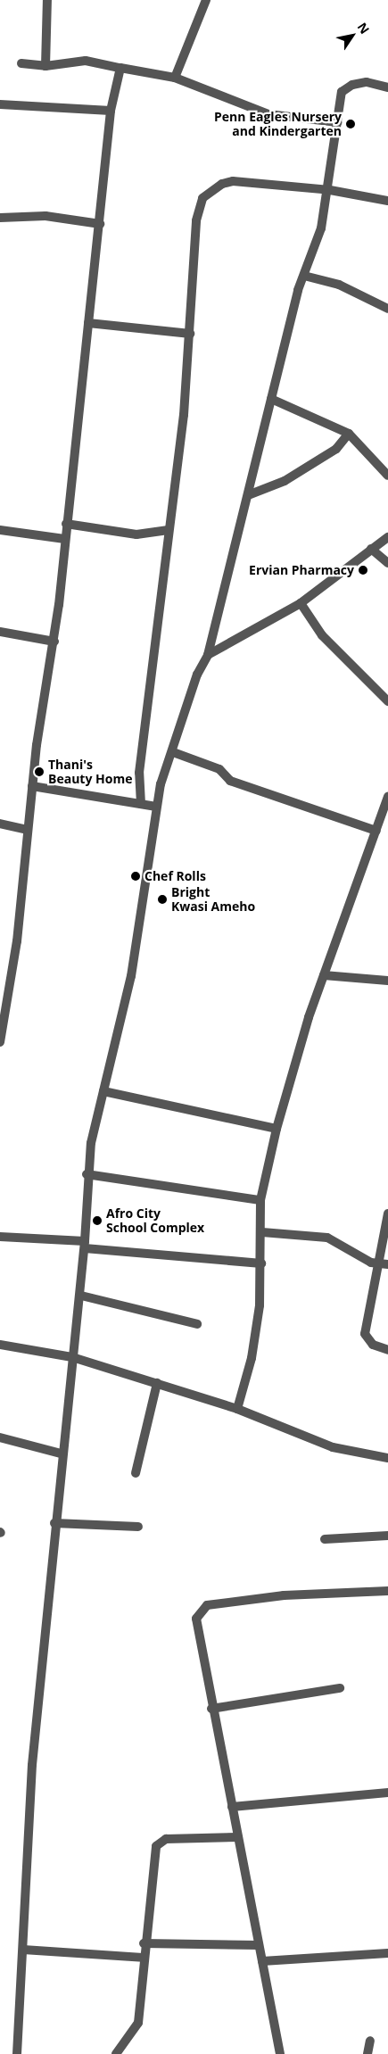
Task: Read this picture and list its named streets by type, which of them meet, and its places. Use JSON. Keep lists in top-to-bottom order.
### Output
{
  "places": [
    "Penn Eagles Nursery and Kindergarten",
    "Ervian Pharmacy",
    "Thani's Beauty Home",
    "Chef Rolls",
    "Bright Kwasi Ameho",
    "Afro City School Complex"
  ],
  "north": "top right"
}
